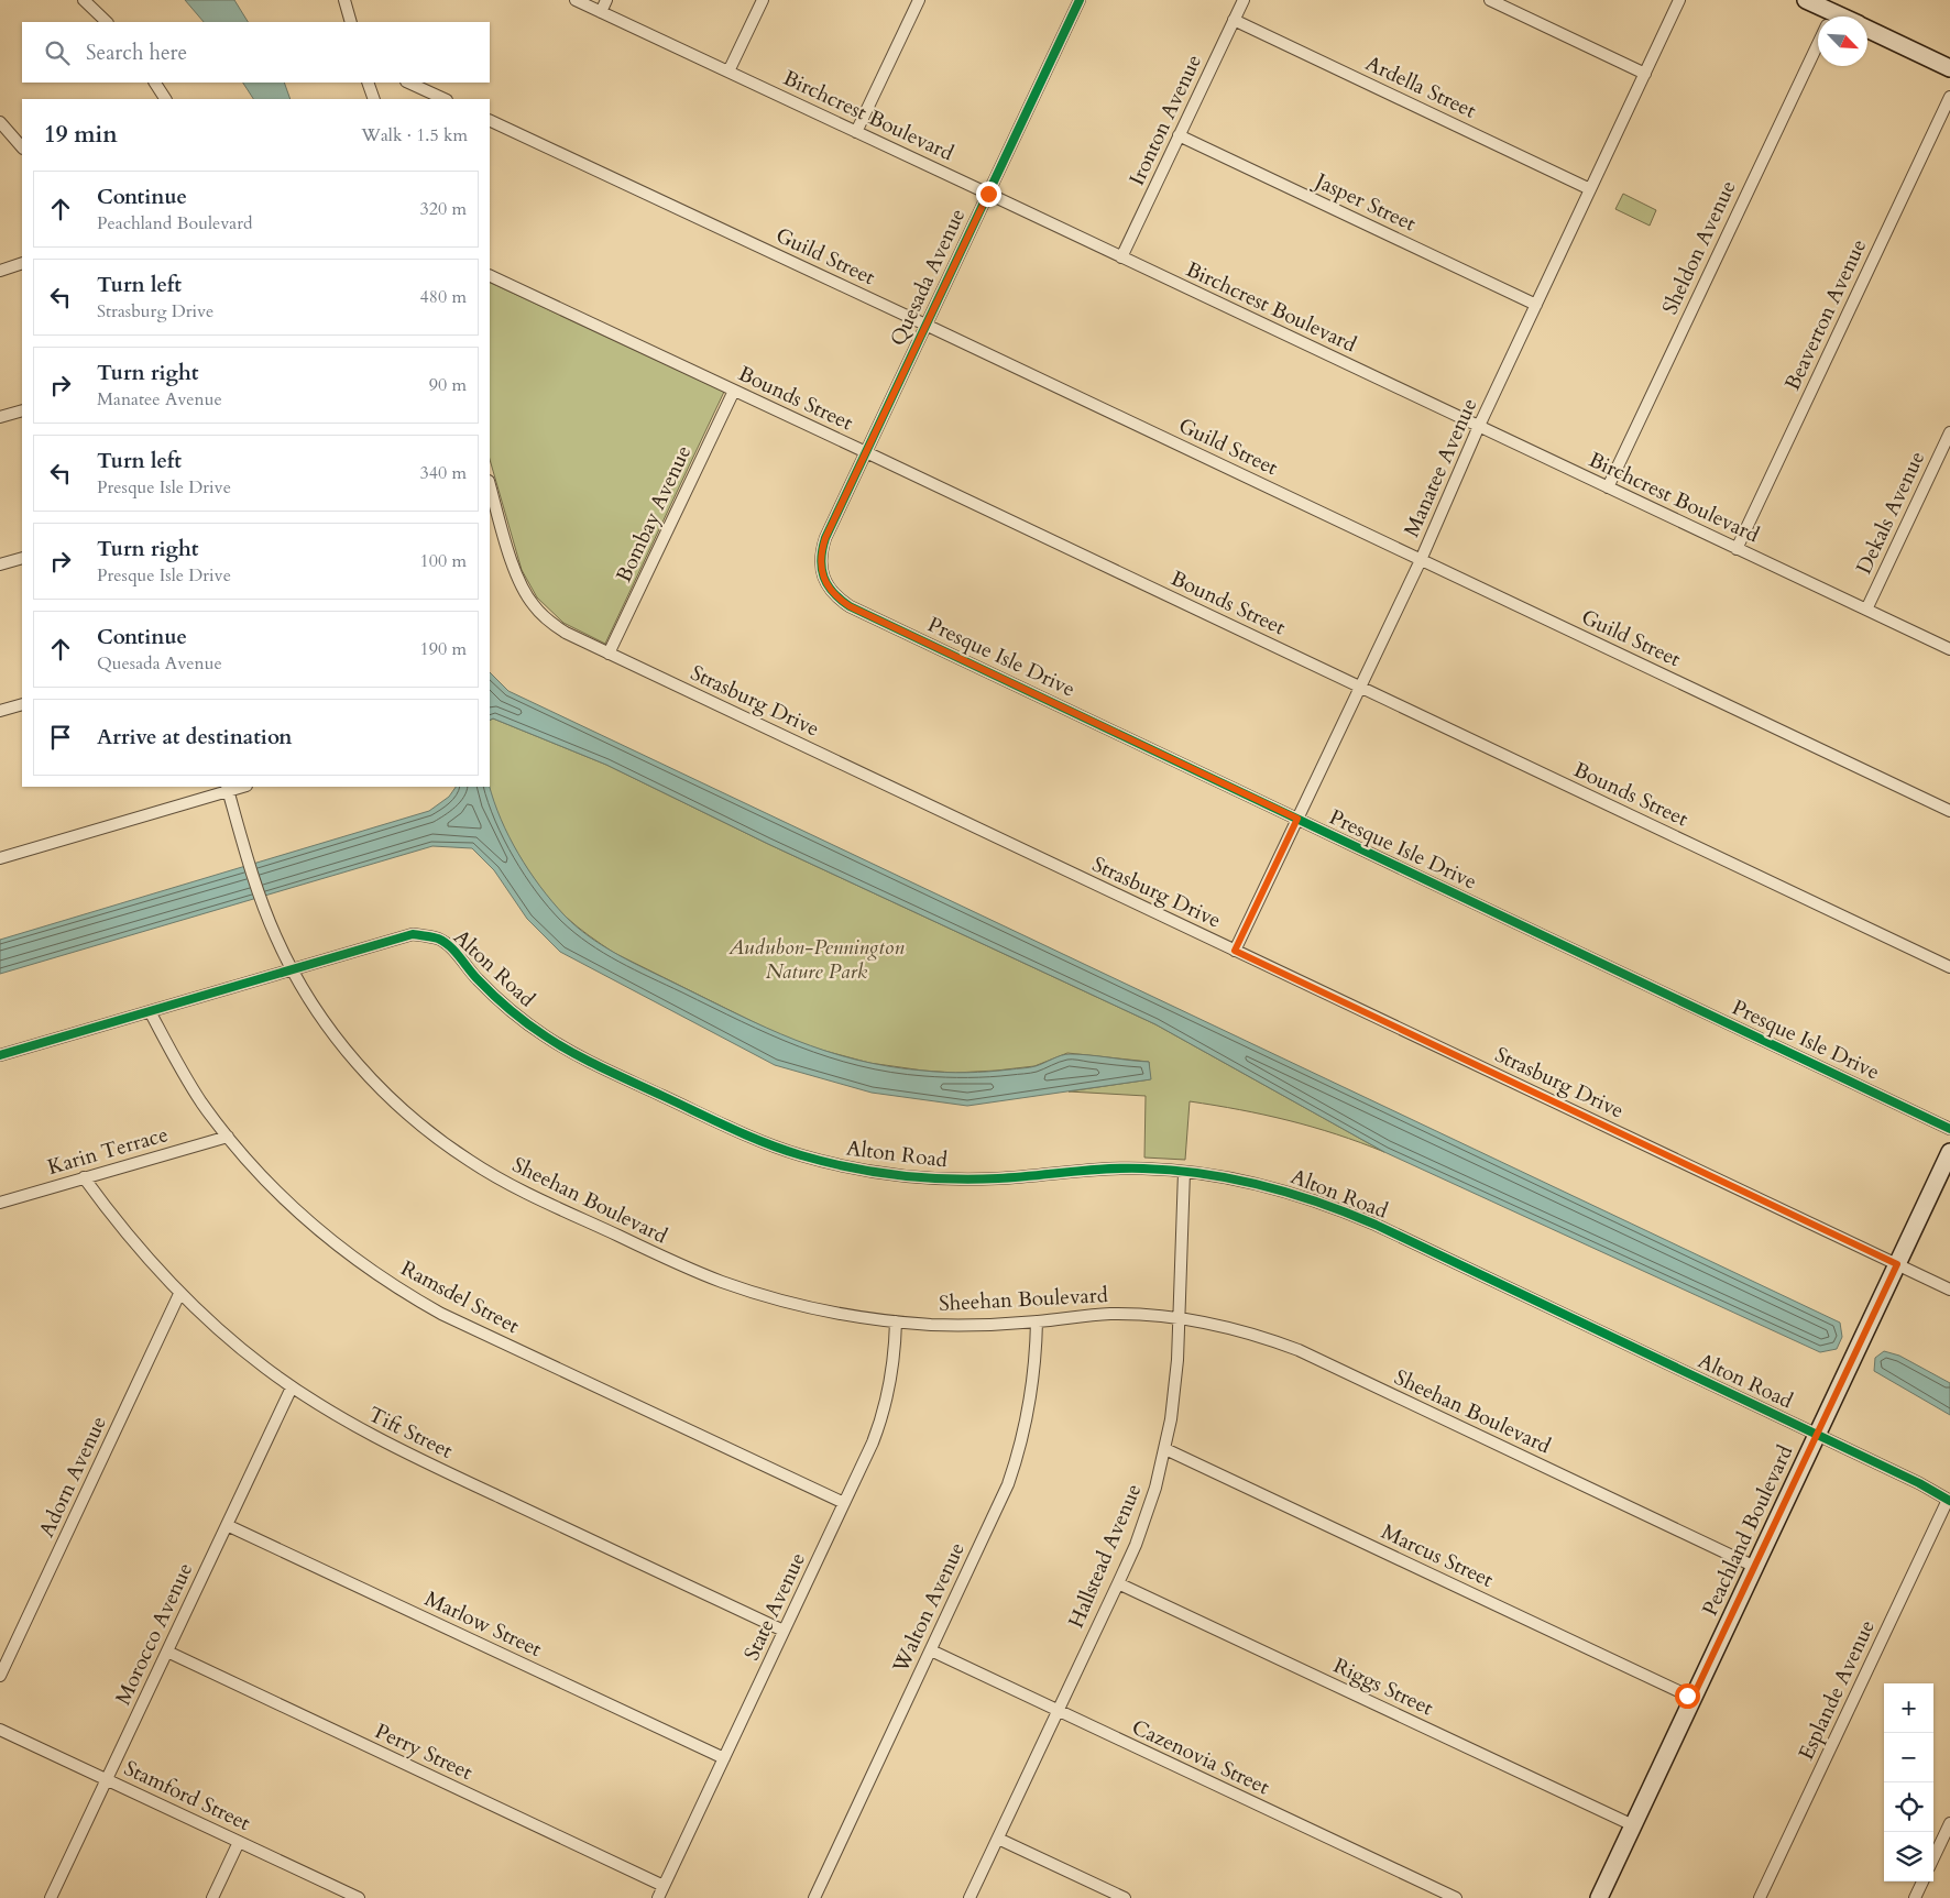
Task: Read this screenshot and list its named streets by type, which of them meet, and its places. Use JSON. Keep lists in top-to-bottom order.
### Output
{
  "streets": {
    "street": [
      "Ardella Street",
      "Birchcrest Boulevard",
      "Ironton Avenue",
      "Jasper Street",
      "Sheldon Avenue",
      "Guild Street",
      "Quesada Avenue",
      "Beaverton Avenue",
      "Bounds Street",
      "Manatee Avenue",
      "Dekals Avenue",
      "Bombay Avenue",
      "Presque Isle Drive",
      "Strasburg Drive",
      "Alton Road",
      "Karin Terrace",
      "Sheehan Boulevard",
      "Ramsdel Street",
      "Tift Street",
      "Adorn Avenue",
      "Peachland Boulevard",
      "Hallstead Avenue",
      "Marcus Street",
      "State Avenue",
      "Walton Avenue",
      "Marlow Street",
      "Morocco Avenue",
      "Riggs Street",
      "Esplande Avenue",
      "Perry Street",
      "Cazenovia Street",
      "Stamford Street"
    ]
  },
  "crossings": [
    ["Ardella Street", "Ironton Avenue"],
    ["Ardella Street", "Manatee Avenue"],
    ["Birchcrest Boulevard", "Ironton Avenue"],
    ["Birchcrest Boulevard", "Sheldon Avenue"],
    ["Birchcrest Boulevard", "Quesada Avenue"],
    ["Birchcrest Boulevard", "Beaverton Avenue"],
    ["Birchcrest Boulevard", "Manatee Avenue"],
    ["Birchcrest Boulevard", "Dekals Avenue"],
    ["Ironton Avenue", "Jasper Street"],
    ["Jasper Street", "Manatee Avenue"],
    ["Guild Street", "Quesada Avenue"],
    ["Guild Street", "Manatee Avenue"],
    ["Quesada Avenue", "Bounds Street"],
    ["Quesada Avenue", "Presque Isle Drive"],
    ["Bounds Street", "Manatee Avenue"],
    ["Bounds Street", "Bombay Avenue"],
    ["Bounds Street", "Presque Isle Drive"],
    ["Manatee Avenue", "Presque Isle Drive"],
    ["Manatee Avenue", "Strasburg Drive"],
    ["Bombay Avenue", "Strasburg Drive"],
    ["Strasburg Drive", "Peachland Boulevard"],
    ["Alton Road", "Sheehan Boulevard"],
    ["Alton Road", "Ramsdel Street"],
    ["Alton Road", "Peachland Boulevard"],
    ["Alton Road", "Hallstead Avenue"],
    ["Alton Road", "Esplande Avenue"],
    ["Karin Terrace", "Ramsdel Street"],
    ["Karin Terrace", "Tift Street"],
    ["Sheehan Boulevard", "Peachland Boulevard"],
    ["Sheehan Boulevard", "Hallstead Avenue"],
    ["Sheehan Boulevard", "State Avenue"],
    ["Sheehan Boulevard", "Walton Avenue"],
    ["Ramsdel Street", "State Avenue"],
    ["Tift Street", "Adorn Avenue"],
    ["Tift Street", "State Avenue"],
    ["Tift Street", "Morocco Avenue"],
    ["Peachland Boulevard", "Marcus Street"],
    ["Peachland Boulevard", "Riggs Street"],
    ["Hallstead Avenue", "Marcus Street"],
    ["Hallstead Avenue", "Riggs Street"],
    ["Hallstead Avenue", "Cazenovia Street"],
    ["State Avenue", "Marlow Street"],
    ["State Avenue", "Perry Street"],
    ["Walton Avenue", "Cazenovia Street"],
    ["Marlow Street", "Morocco Avenue"],
    ["Morocco Avenue", "Perry Street"],
    ["Morocco Avenue", "Stamford Street"]
  ],
  "parks": ["Audubon-Pennington Nature Park"],
  "north": "bottom right",
  "page": {
    "search": "Search here",
    "heading": ["19 min", "Walk · 1.5 km"],
    "list": [
      ["Continue", "Peachland Boulevard", "320 m"],
      ["Turn left", "Strasburg Drive", "480 m"],
      ["Turn right", "Manatee Avenue", "90 m"],
      ["Turn left", "Presque Isle Drive", "340 m"],
      ["Turn right", "Presque Isle Drive", "100 m"],
      ["Continue", "Quesada Avenue", "190 m"],
      "Arrive at destination"
    ],
    "map_buttons": ["+", "−"]
  }
}
